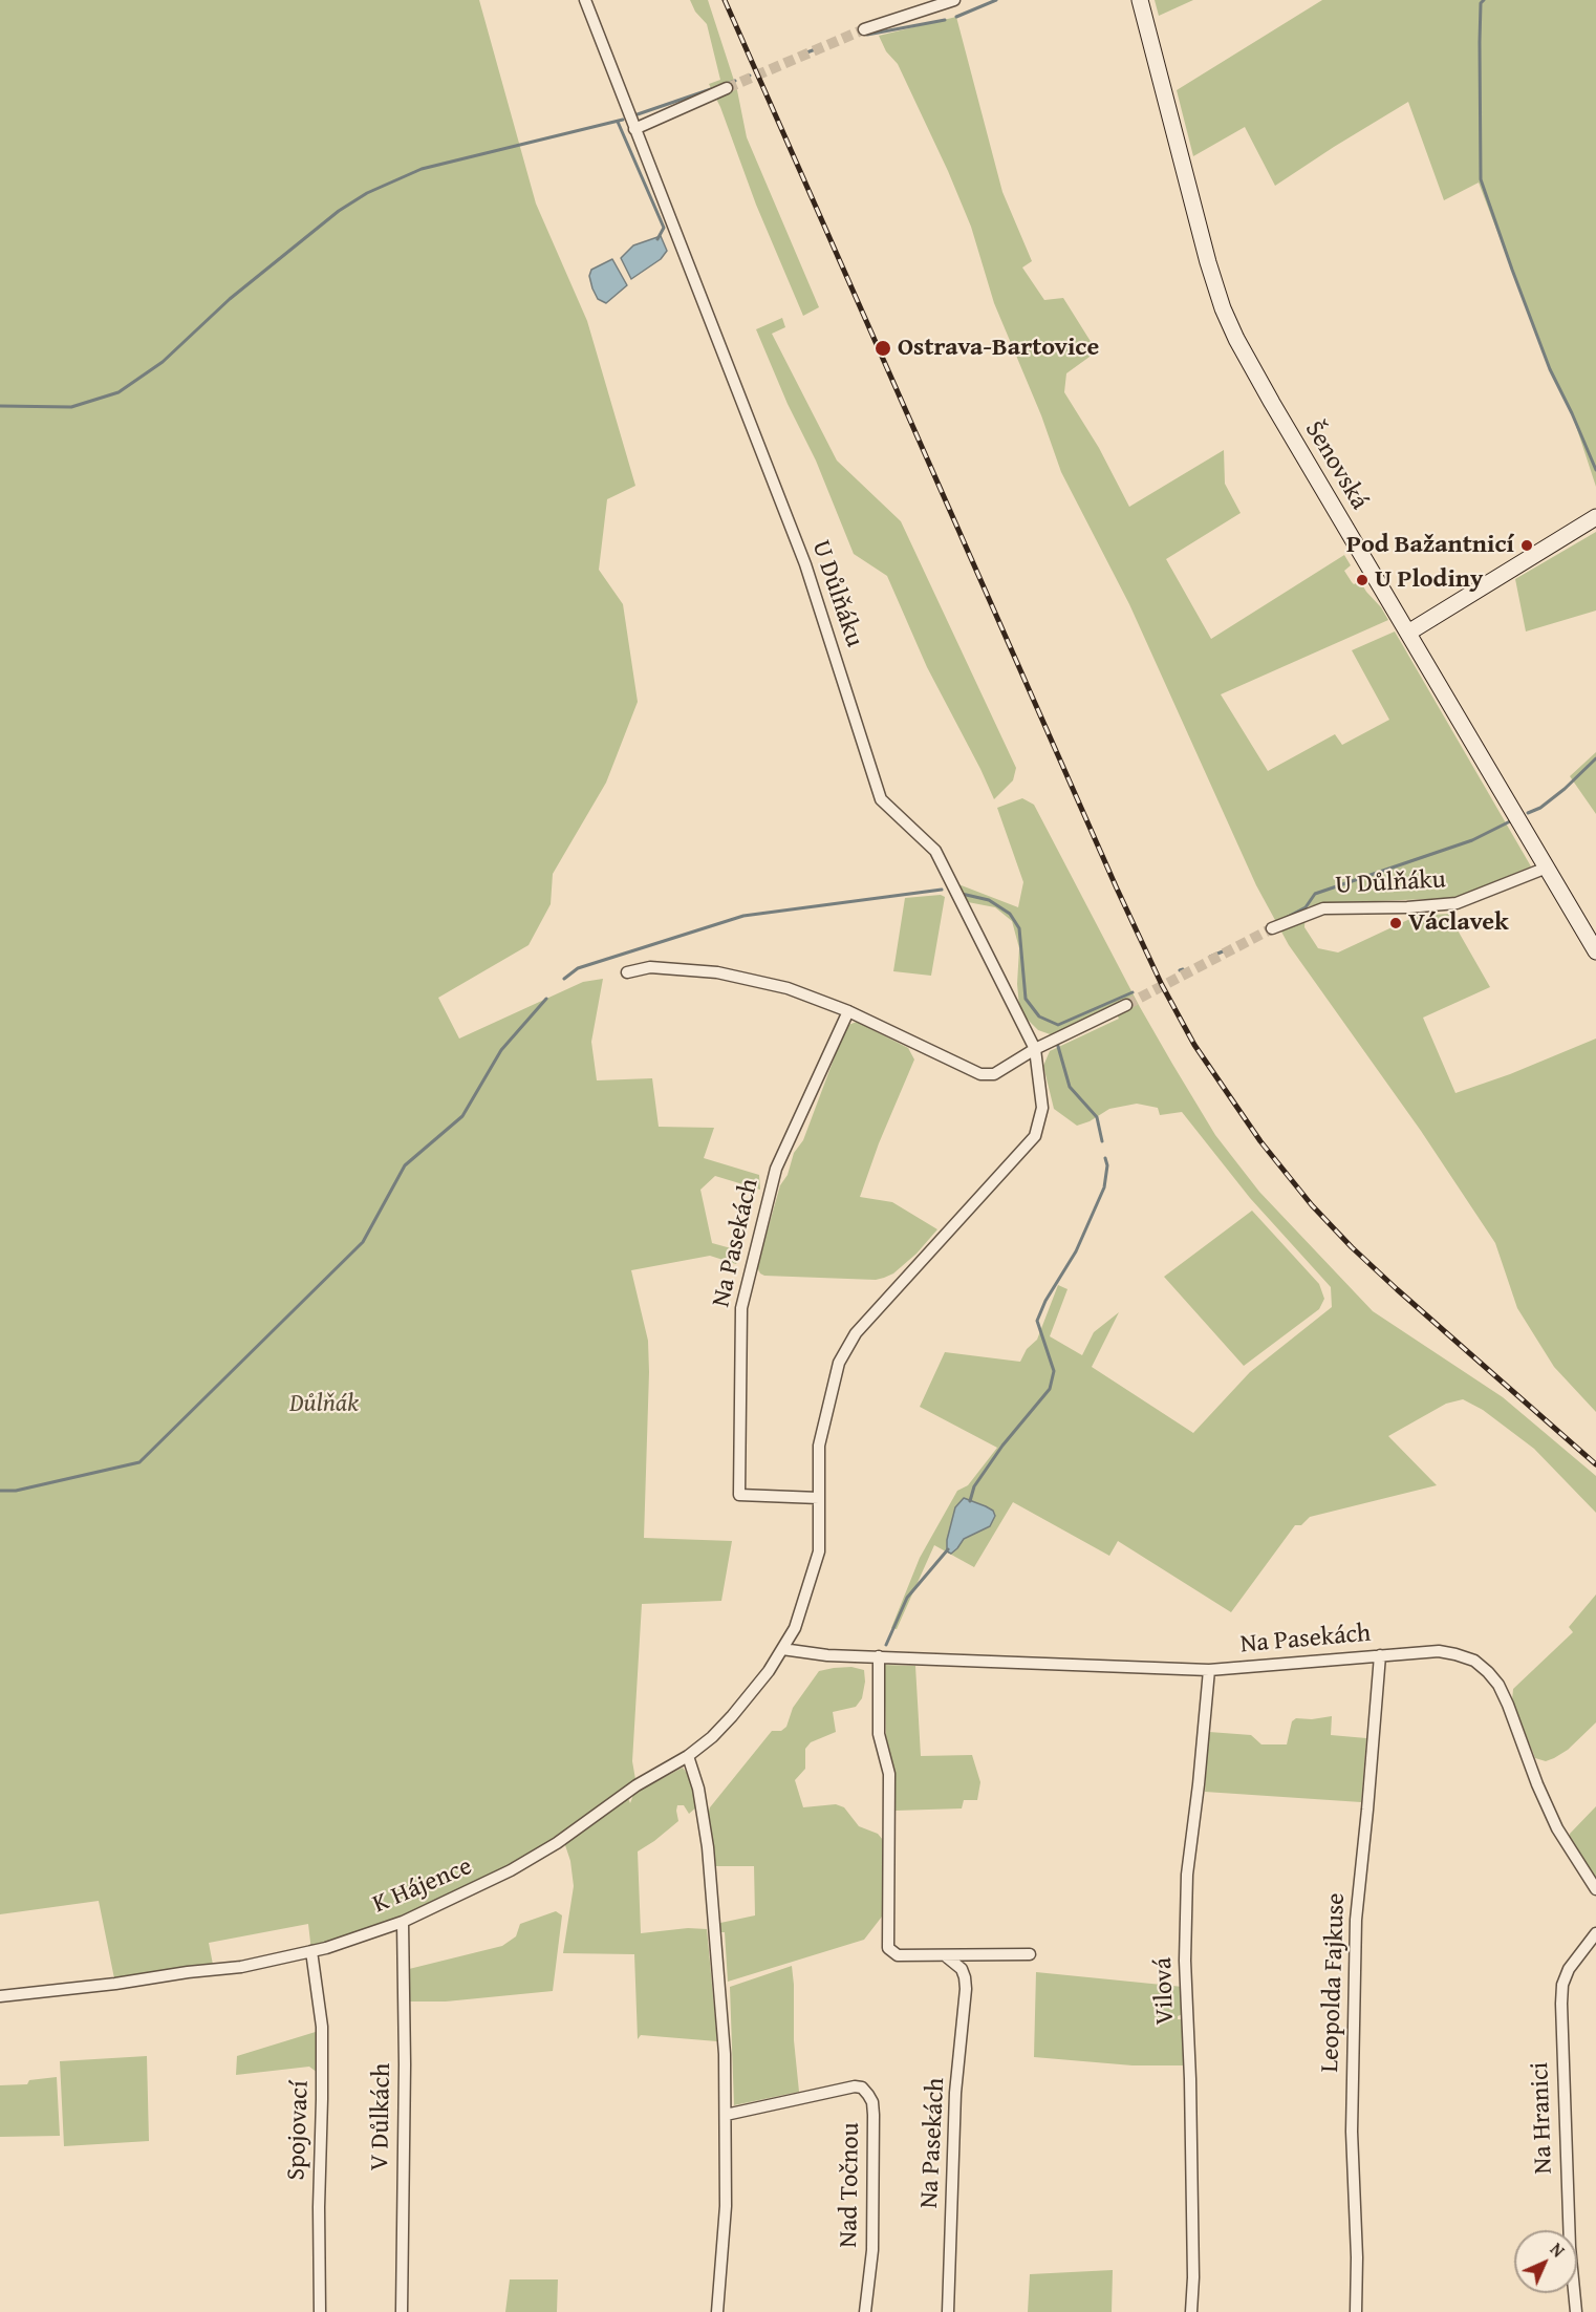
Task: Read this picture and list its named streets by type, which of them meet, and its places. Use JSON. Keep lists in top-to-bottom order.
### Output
{
  "streets": {
    "street": [
      "Šenovská",
      "U Důlňáku",
      "Na Pasekách",
      "K Hájence",
      "Leopolda Fajkuse",
      "Vilová",
      "V Důlkách",
      "Na Hranici",
      "Spojovací",
      "Nad Točnou"
    ]
  },
  "crossings": [
    ["Šenovská", "U Důlňáku"],
    ["Na Pasekách", "K Hájence"],
    ["Na Pasekách", "Leopolda Fajkuse"],
    ["Na Pasekách", "Vilová"],
    ["K Hájence", "V Důlkách"],
    ["K Hájence", "Spojovací"]
  ],
  "parks": ["Důlňák"],
  "places": [
    "Ostrava-Bartovice",
    "Pod Bažantnicí",
    "U Plodiny",
    "Václavek"
  ],
  "north": "top right"
}
